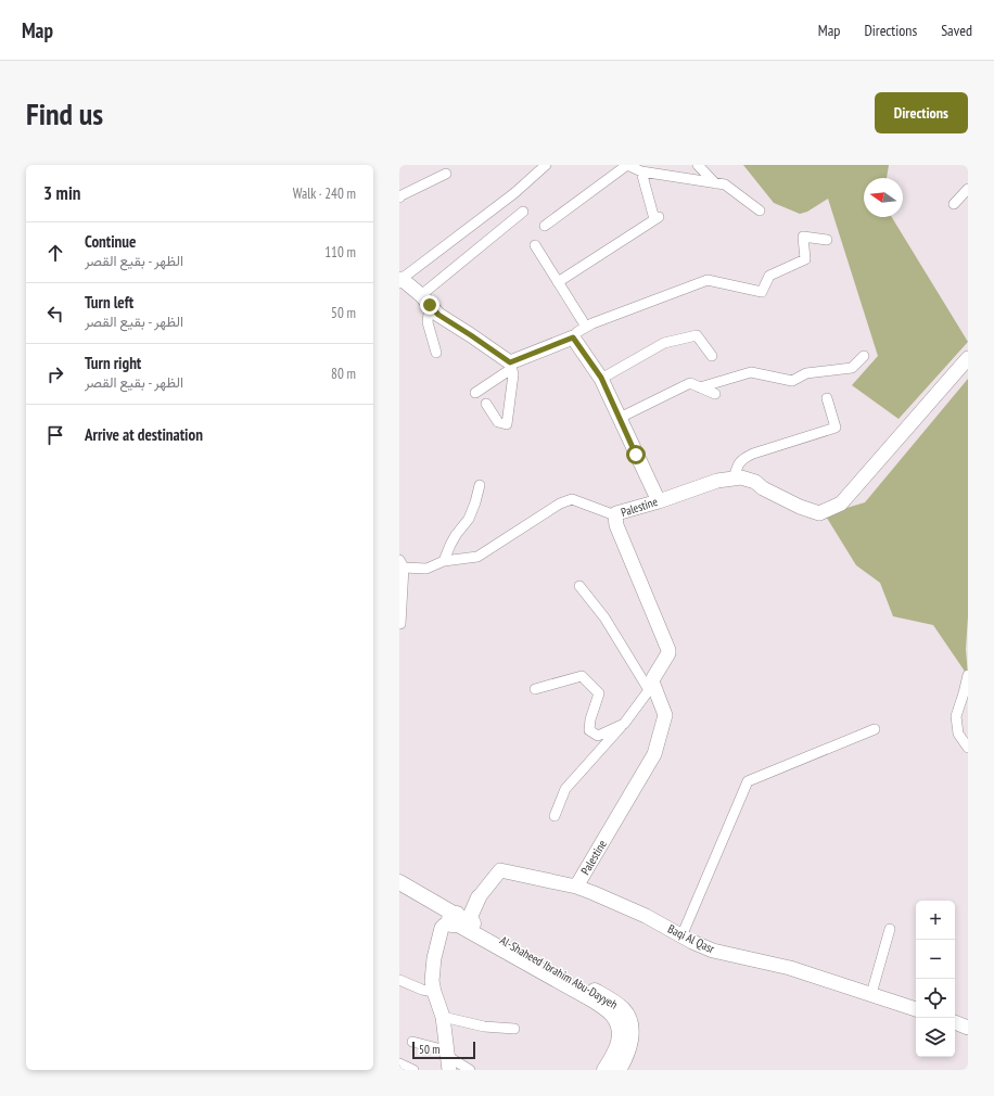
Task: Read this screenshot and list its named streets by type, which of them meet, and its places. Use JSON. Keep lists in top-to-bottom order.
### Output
{
  "streets": {
    "main road": ["Palestine", "Baqi Al Qasr", "Al-Shaheed Ibrahim Abu-Dayyeh"]
  },
  "crossings": [
    ["Palestine", "Baqi Al Qasr"]
  ],
  "scale_bar": "50 m",
  "north": "left",
  "page": {
    "header": "Map",
    "nav": ["Map", "Directions", "Saved"],
    "buttons": "Directions",
    "title": "Find us",
    "heading": ["3 min", "Walk · 240 m"],
    "list": [
      ["Continue", "الظهر - بقيع القصر", "110 m"],
      ["Turn left", "الظهر - بقيع القصر", "50 m"],
      ["Turn right", "الظهر - بقيع القصر", "80 m"],
      "Arrive at destination"
    ],
    "map_buttons": ["+", "−"],
    "scale": "50 m"
  }
}
